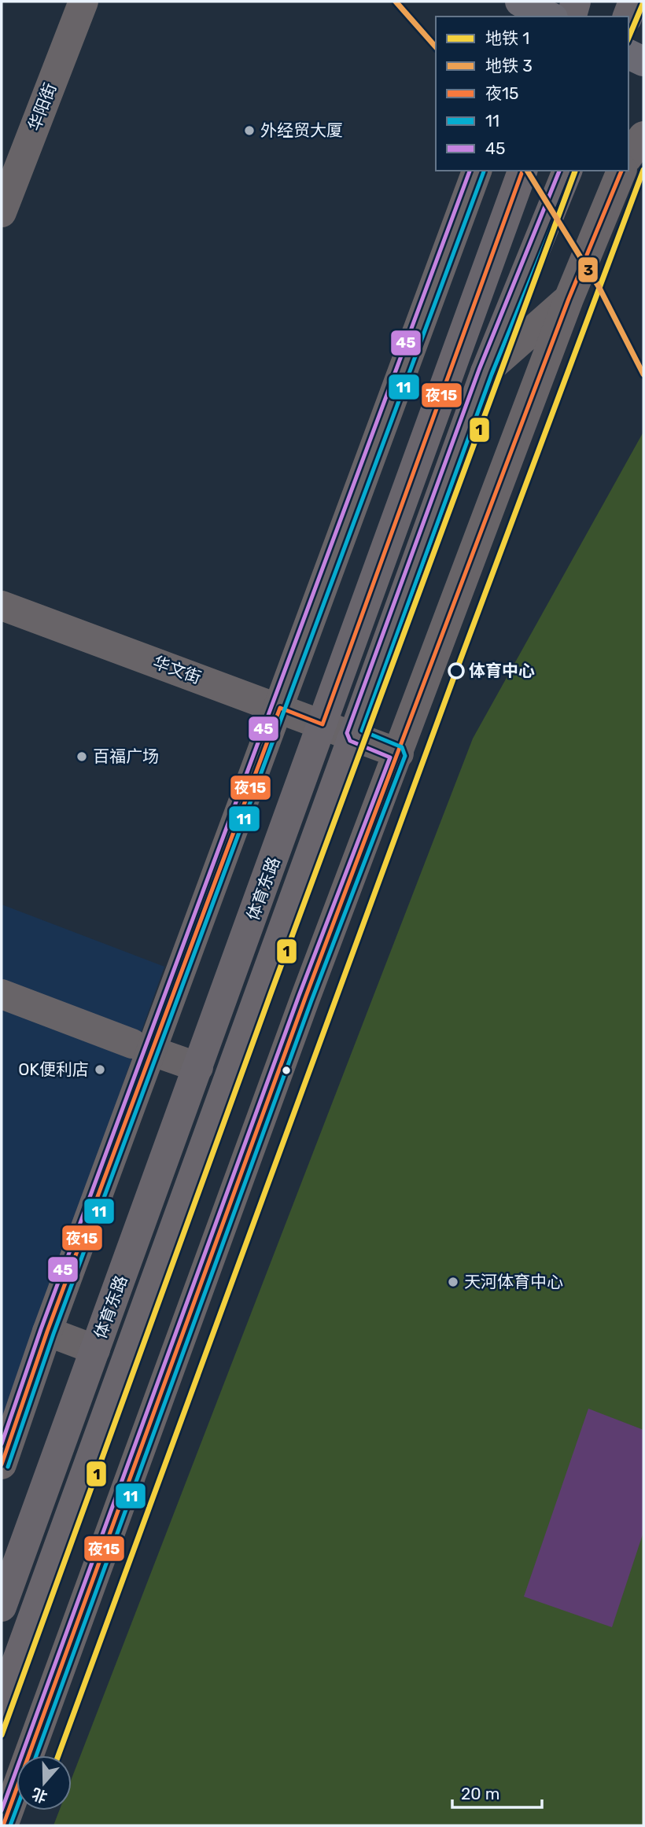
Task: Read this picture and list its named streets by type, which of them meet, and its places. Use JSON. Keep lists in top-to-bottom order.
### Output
{
  "streets": {
    "main road": ["体育东路"],
    "street": ["华阳街", "华文街"]
  },
  "crossings": [
    ["华文街", "体育东路"]
  ],
  "places": [
    "外经贸大厦",
    "体育中心",
    "百福广场",
    "OK便利店",
    "天河体育中心"
  ],
  "lines": [
    "metro line 3",
    "metro line 1",
    "transit line 夜15",
    "transit line 45",
    "transit line 11"
  ],
  "legend": [
    "地铁 1",
    "地铁 3",
    "夜15",
    "11",
    "45"
  ],
  "scale_bar": "20 m",
  "north": "bottom"
}
